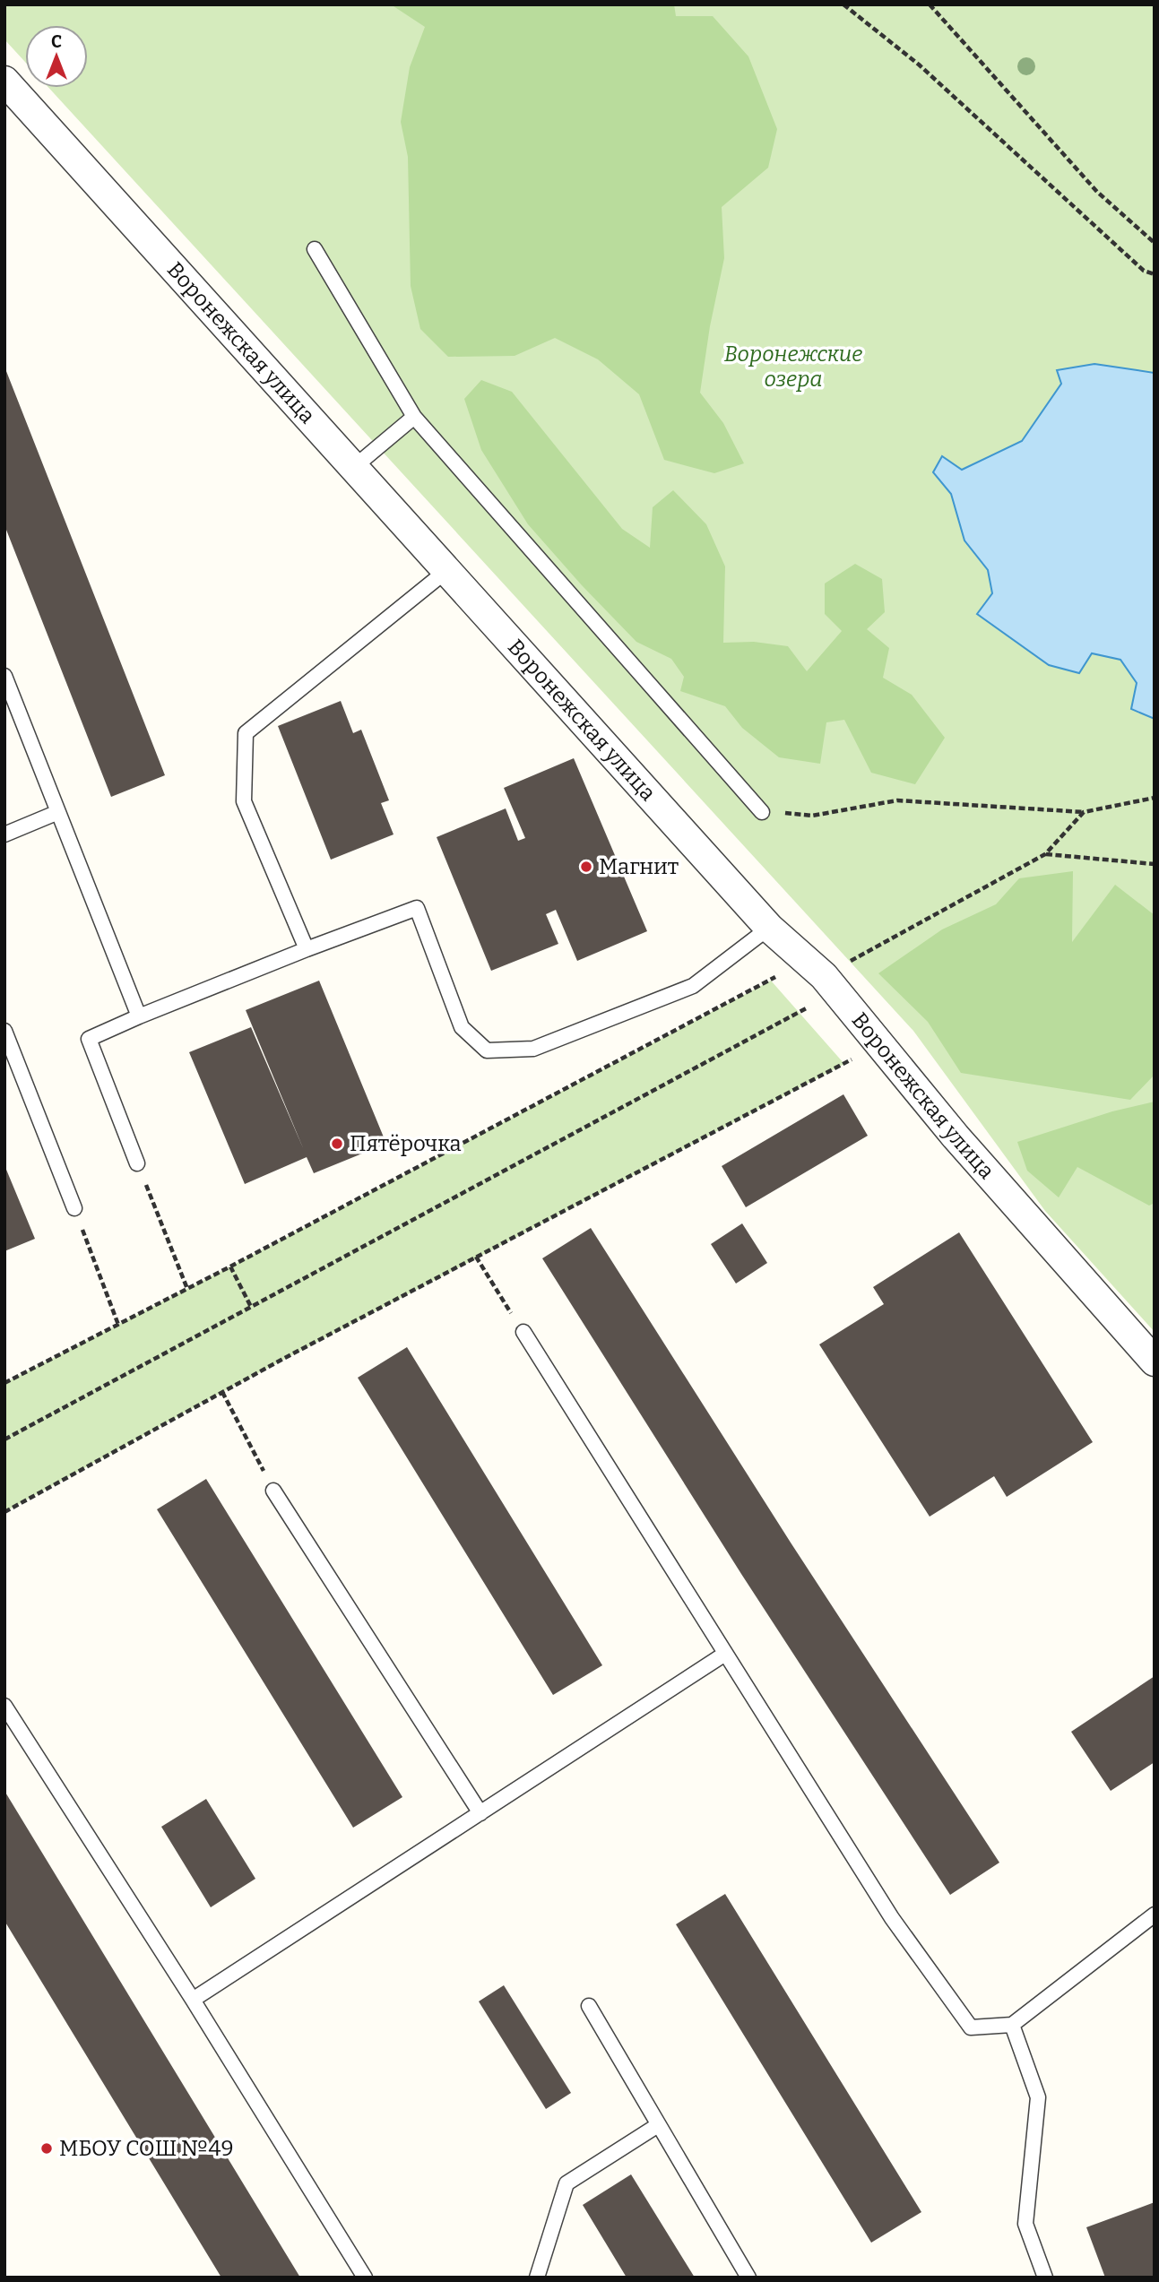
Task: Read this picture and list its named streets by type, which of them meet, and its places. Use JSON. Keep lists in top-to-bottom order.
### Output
{
  "streets": {
    "street": ["Воронежская улица"]
  },
  "parks": ["Воронежские озера"],
  "places": ["Магнит", "Пятёрочка", "МБОУ СОШ №49"],
  "north": "top"
}
